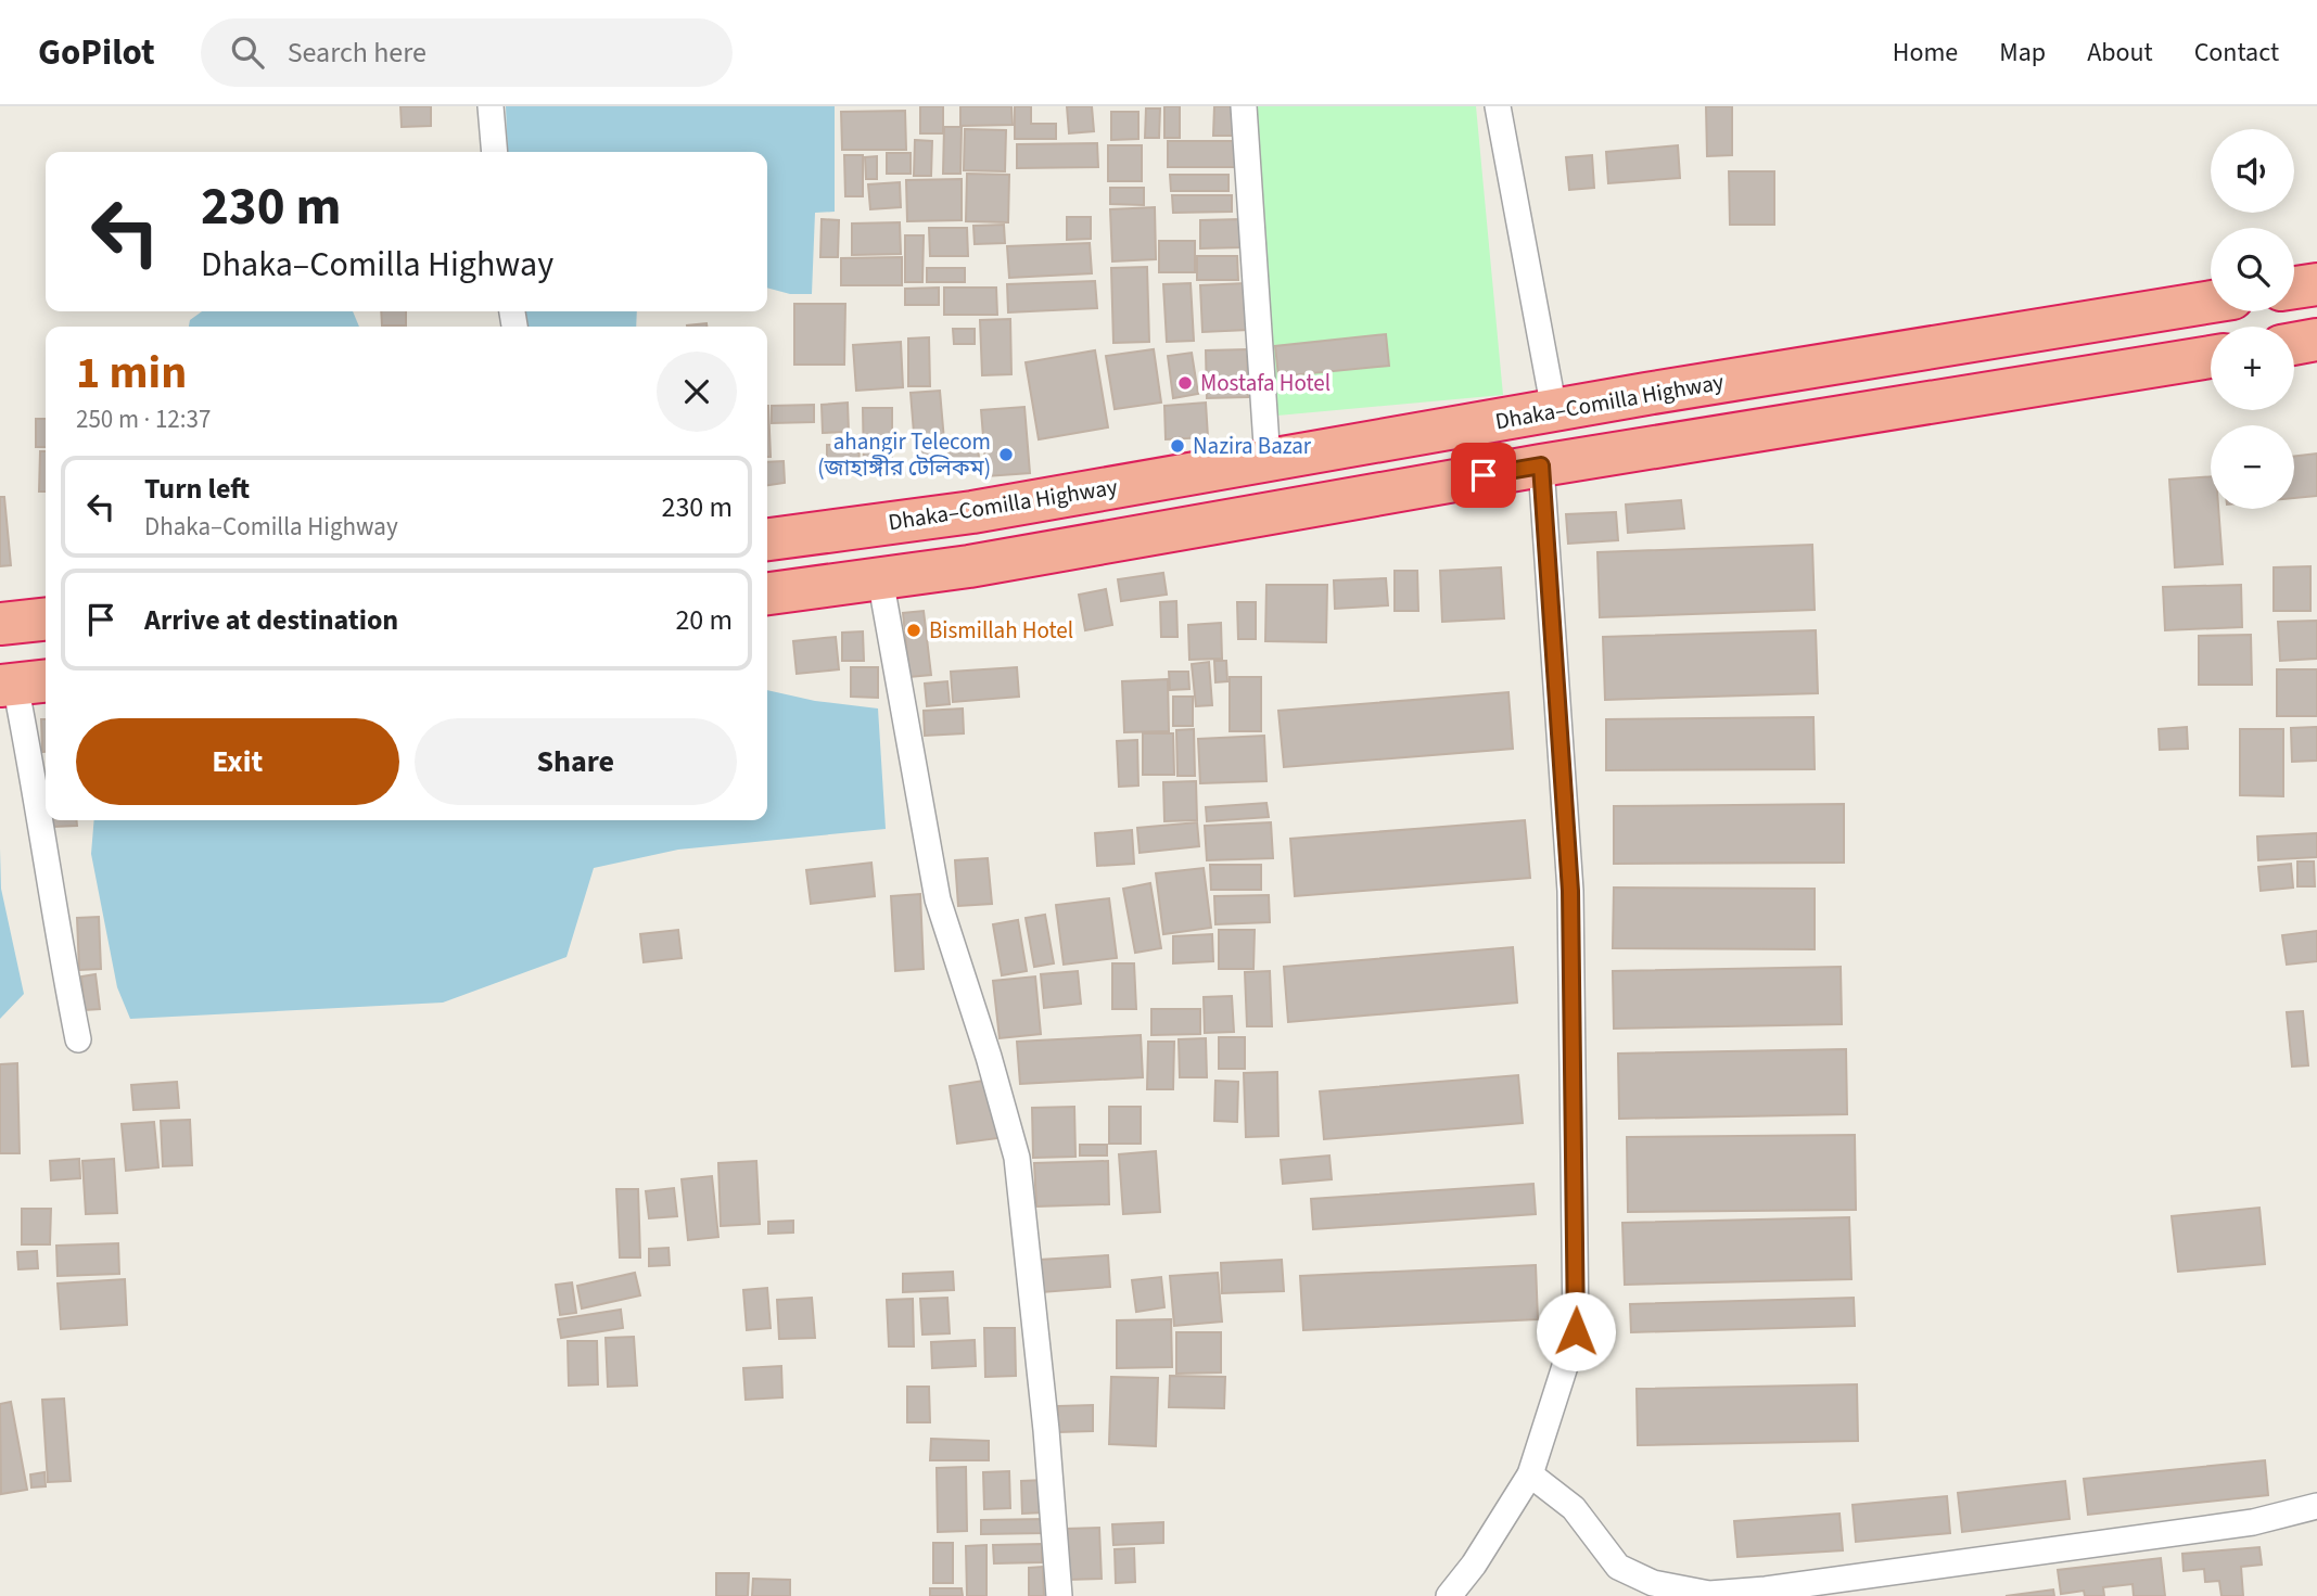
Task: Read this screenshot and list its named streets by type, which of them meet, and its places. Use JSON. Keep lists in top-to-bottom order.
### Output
{
  "streets": {
    "highway": ["Dhaka–Comilla Highway"]
  },
  "places": [
    "Mostafa Hotel",
    "Nazira Bazar",
    "ahangir Telecom (জাহাঙ্গীর টেলিকম)",
    "Bismillah Hotel"
  ],
  "page": {
    "header": "GoPilot",
    "search": "Search here",
    "nav": [
      "Home",
      "Map",
      "About",
      "Contact"
    ],
    "map_buttons": ["+", "−"],
    "turn": ["230 m", "Dhaka–Comilla Highway"],
    "heading": ["1 min", "250 m · 12:37"],
    "list": [
      {
        "name": "Turn left",
        "note": "Dhaka–Comilla Highway",
        "value": "230 m"
      },
      {
        "name": "Arrive at destination",
        "value": "20 m"
      }
    ],
    "buttons": ["Exit", "Share"]
  }
}
